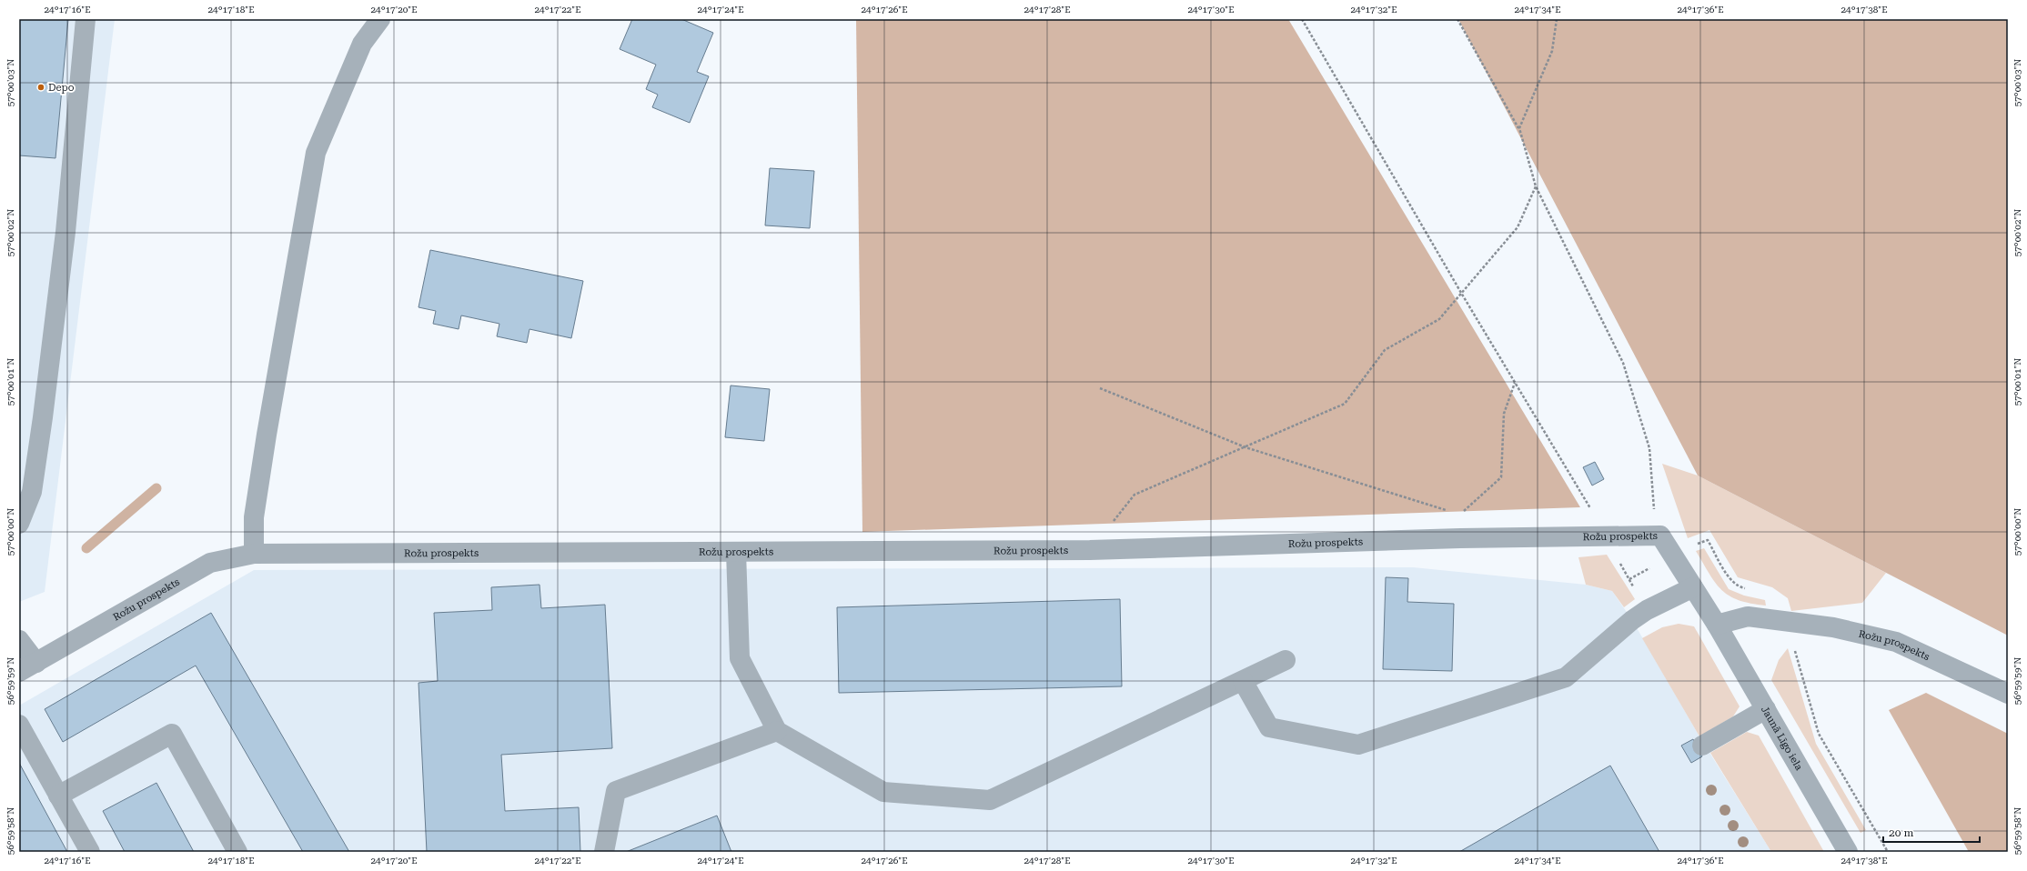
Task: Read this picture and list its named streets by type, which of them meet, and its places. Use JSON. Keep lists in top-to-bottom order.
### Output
{
  "streets": {
    "street": ["Rožu prospekts", "Jaunā Līgo iela"]
  },
  "crossings": [
    ["Rožu prospekts", "Jaunā Līgo iela"]
  ],
  "places": ["Depo"],
  "scale_bar": "20 m",
  "coordinates": [
    "24°17'16\"E",
    "24°17'18\"E",
    "24°17'20\"E",
    "24°17'22\"E",
    "24°17'24\"E",
    "24°17'26\"E",
    "24°17'28\"E",
    "24°17'30\"E",
    "24°17'32\"E",
    "24°17'34\"E",
    "24°17'36\"E",
    "24°17'38\"E",
    "57°00'03\"N",
    "57°00'02\"N",
    "57°00'01\"N",
    "57°00'00\"N",
    "56°59'59\"N",
    "56°59'58\"N"
  ]
}
